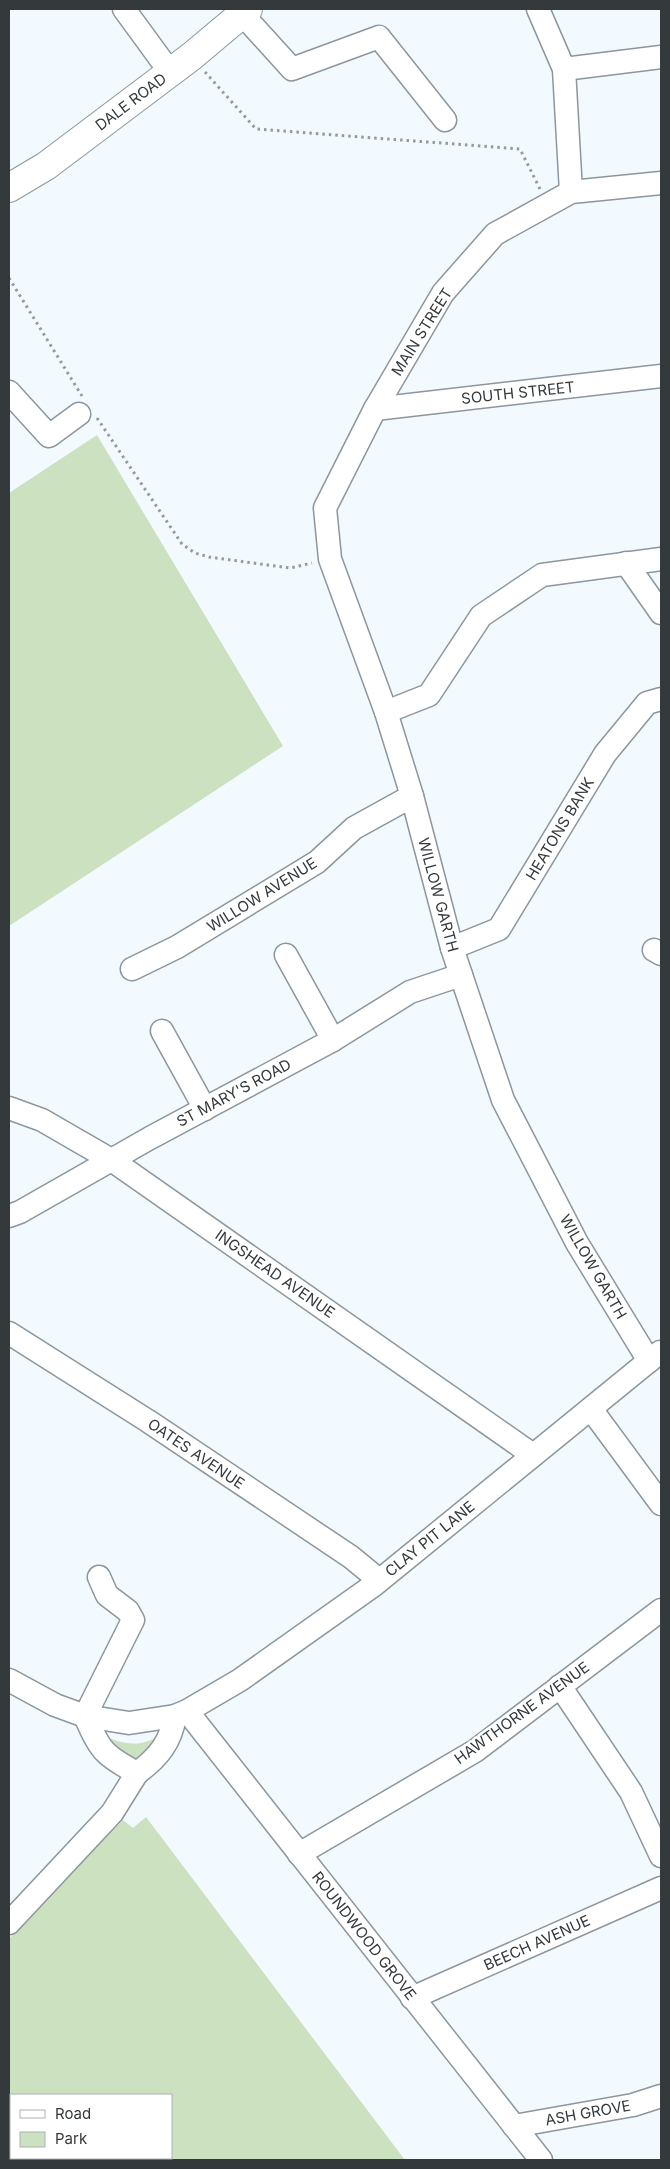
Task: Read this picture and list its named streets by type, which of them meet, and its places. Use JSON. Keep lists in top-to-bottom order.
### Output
{
  "streets": {
    "main road": ["DALE ROAD"],
    "street": [
      "MAIN STREET",
      "SOUTH STREET",
      "HEATONS BANK",
      "WILLOW AVENUE",
      "WILLOW GARTH",
      "ST MARY'S ROAD",
      "INGSHEAD AVENUE",
      "OATES AVENUE",
      "CLAY PIT LANE",
      "HAWTHORNE AVENUE",
      "ROUNDWOOD GROVE",
      "BEECH AVENUE",
      "ASH GROVE"
    ]
  },
  "crossings": [
    ["MAIN STREET", "SOUTH STREET"],
    ["MAIN STREET", "WILLOW GARTH"],
    ["SOUTH STREET", "WILLOW GARTH"],
    ["HEATONS BANK", "WILLOW GARTH"],
    ["WILLOW AVENUE", "WILLOW GARTH"],
    ["WILLOW GARTH", "ST MARY'S ROAD"],
    ["WILLOW GARTH", "CLAY PIT LANE"],
    ["ST MARY'S ROAD", "INGSHEAD AVENUE"],
    ["INGSHEAD AVENUE", "CLAY PIT LANE"],
    ["OATES AVENUE", "CLAY PIT LANE"],
    ["CLAY PIT LANE", "ROUNDWOOD GROVE"],
    ["HAWTHORNE AVENUE", "ROUNDWOOD GROVE"],
    ["ROUNDWOOD GROVE", "BEECH AVENUE"],
    ["ROUNDWOOD GROVE", "ASH GROVE"]
  ],
  "legend": ["Road", "Park"]
}
